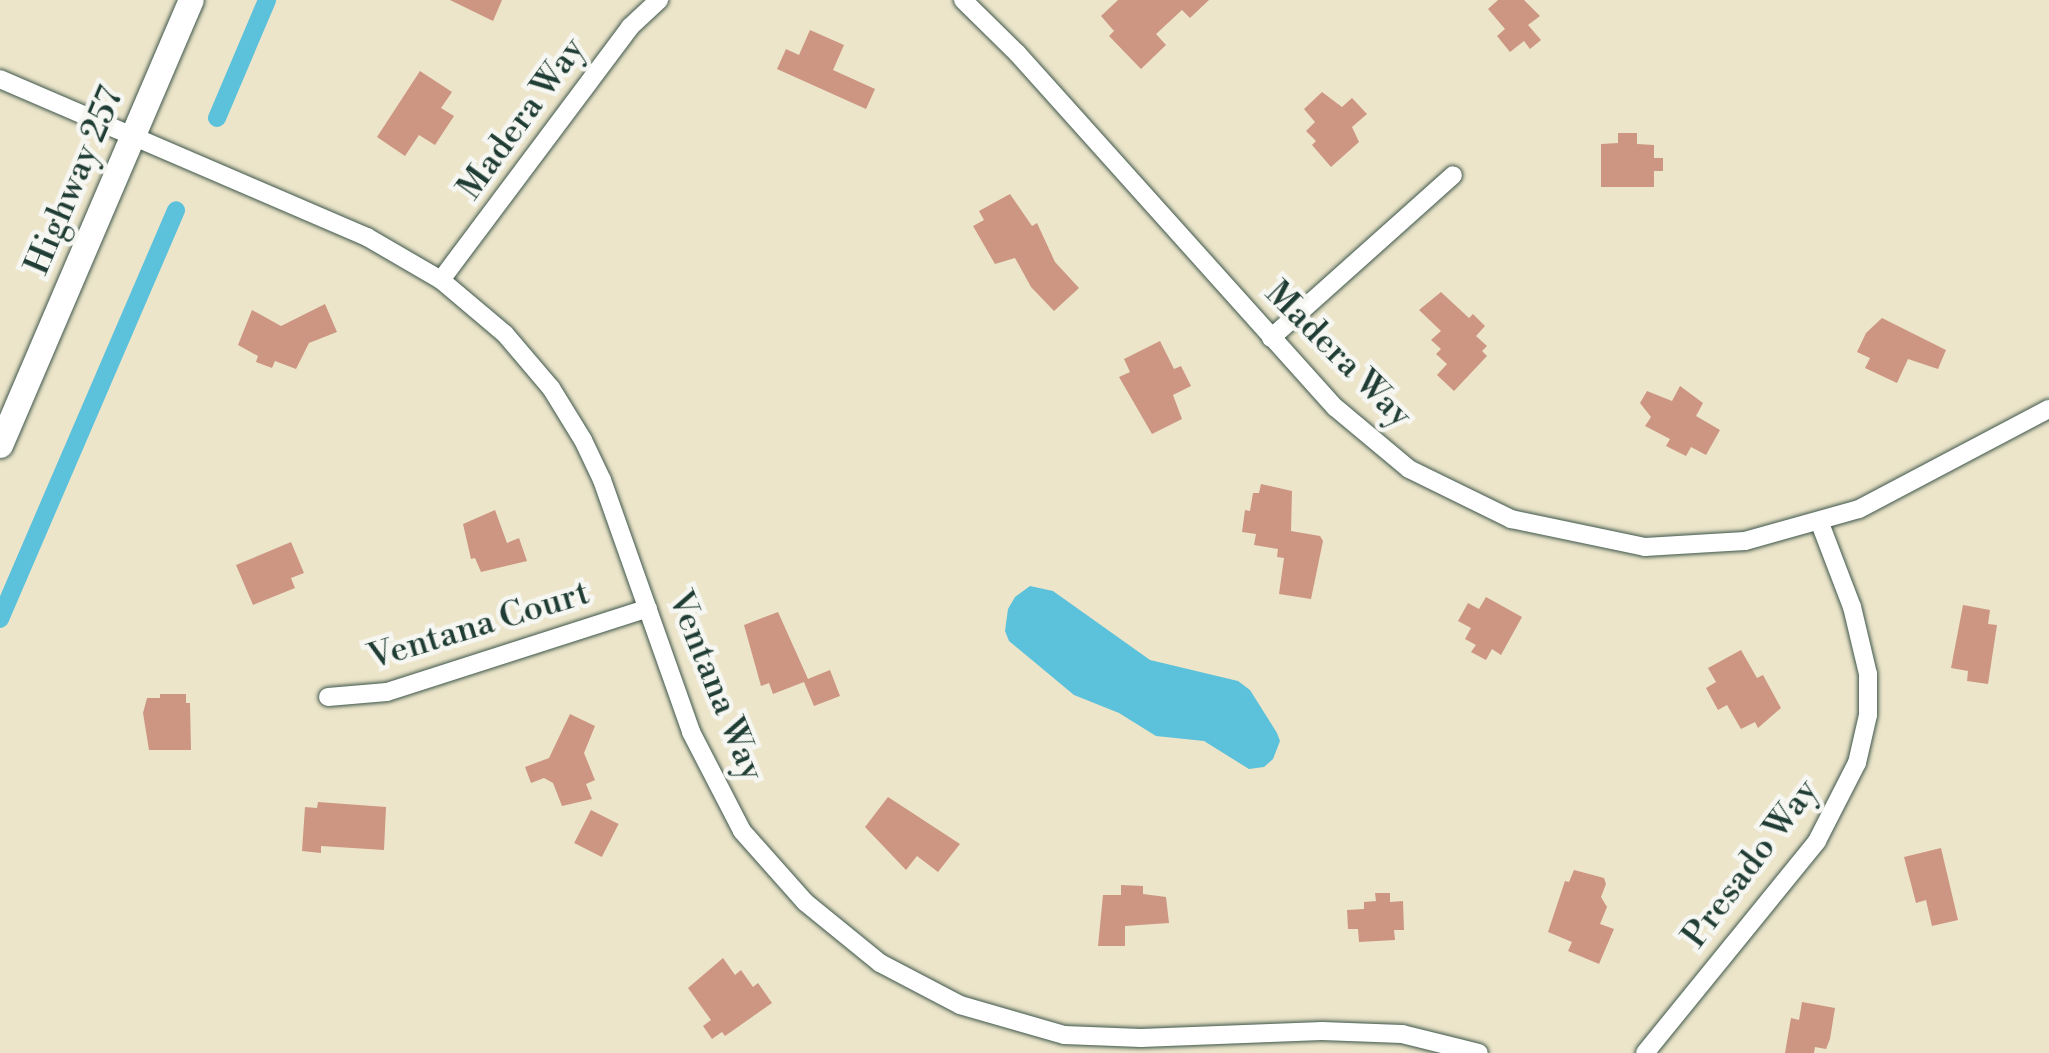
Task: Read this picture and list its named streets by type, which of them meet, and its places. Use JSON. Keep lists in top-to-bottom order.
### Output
{
  "streets": {
    "main road": ["Highway 257"],
    "street": [
      "Madera Way",
      "Ventana Court",
      "Ventana Way",
      "Presado Way"
    ]
  },
  "crossings": [
    ["Madera Way", "Ventana Way"],
    ["Madera Way", "Presado Way"],
    ["Highway 257", "Ventana Way"],
    ["Ventana Court", "Ventana Way"]
  ]
}
